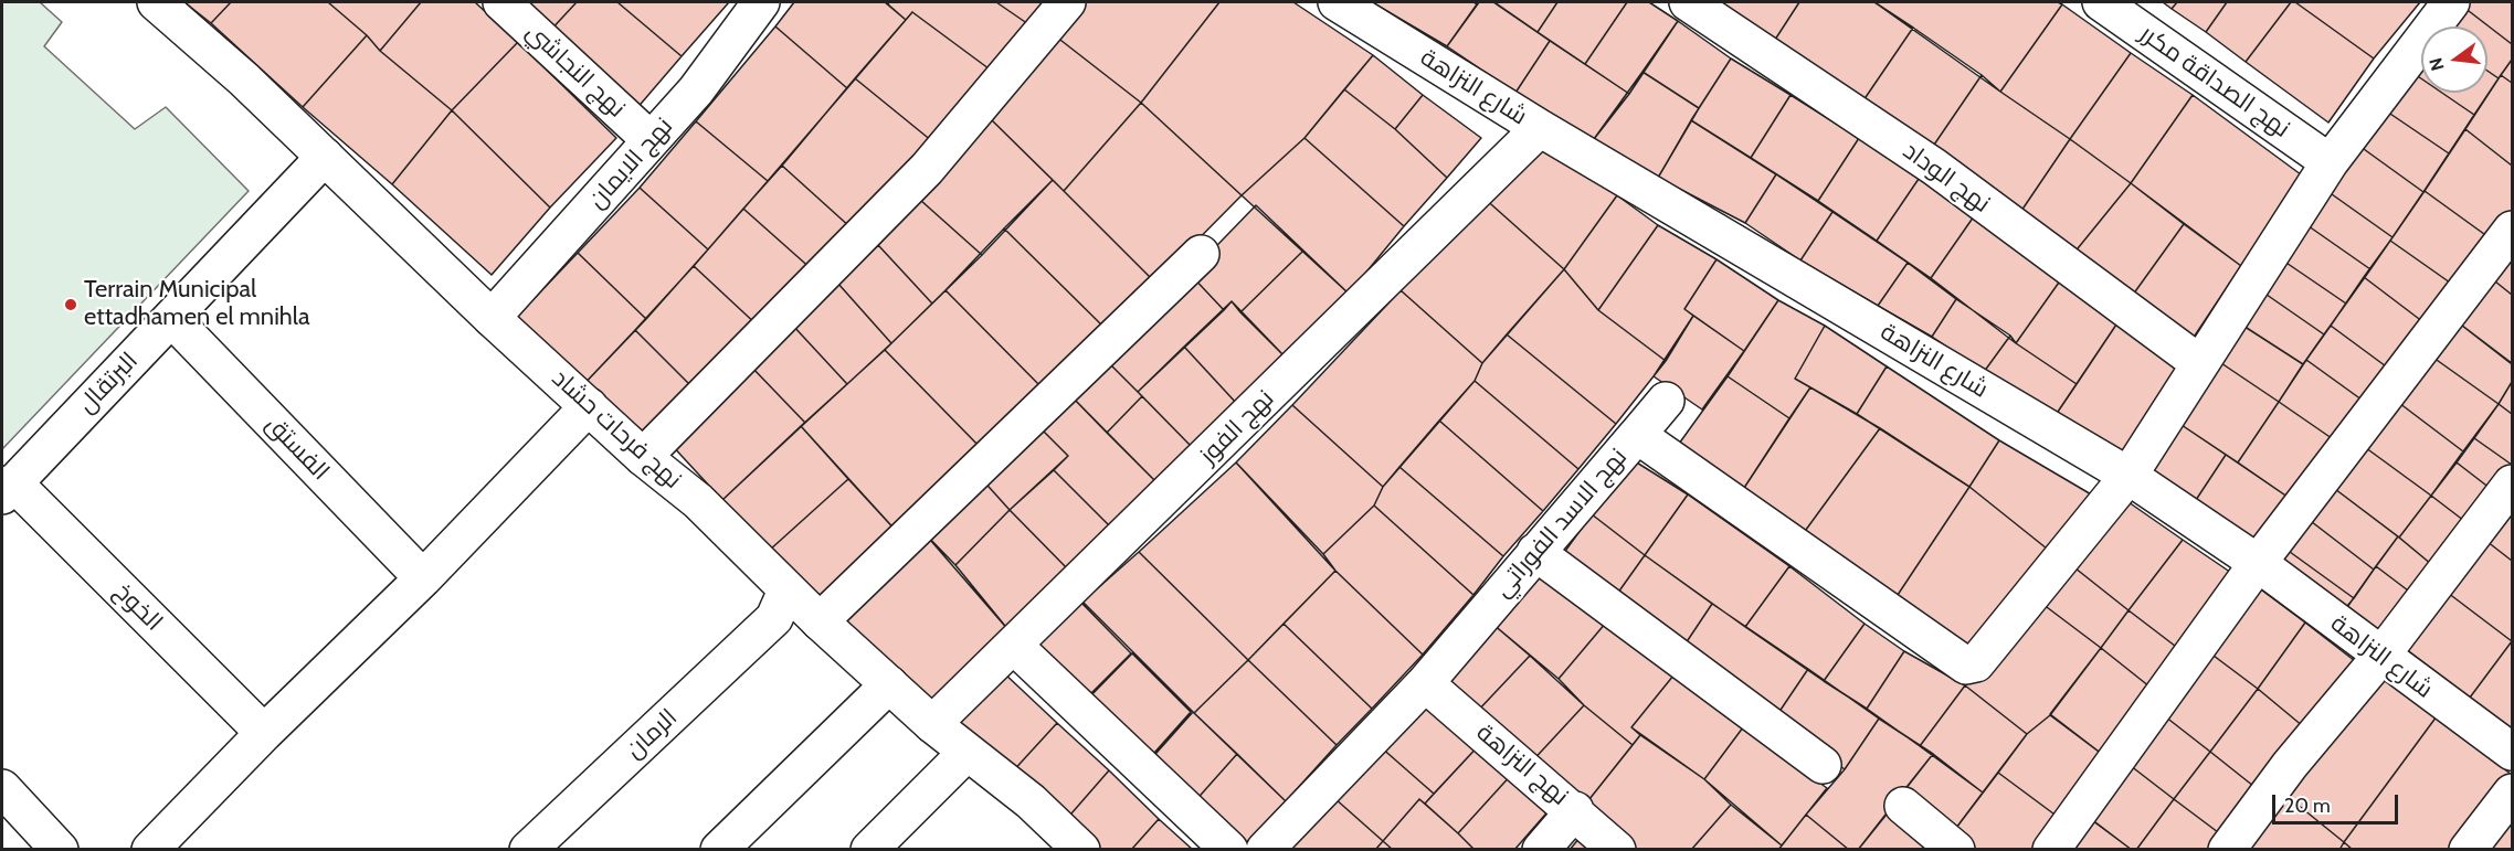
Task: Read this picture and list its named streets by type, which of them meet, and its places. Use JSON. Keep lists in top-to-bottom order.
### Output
{
  "streets": {
    "street": [
      "نهج النجاشي",
      "نهج الصداقة مكرر",
      "شارع النزاهة",
      "نهج الايمان",
      "نهج الوداد",
      "البرتقال",
      "نهج الفوز",
      "نهج فرحات حشاد",
      "الفستق",
      "نهج الاسد الفوراتي",
      "الخوخ",
      "الرمان",
      "نهج النزاهة"
    ]
  },
  "crossings": [
    ["نهج النجاشي", "نهج الايمان"],
    ["شارع النزاهة", "نهج الفوز"],
    ["شارع النزاهة", "نهج الاسد الفوراتي"],
    ["نهج الايمان", "نهج فرحات حشاد"],
    ["البرتقال", "نهج فرحات حشاد"],
    ["البرتقال", "الفستق"],
    ["البرتقال", "الخوخ"],
    ["نهج الفوز", "نهج فرحات حشاد"],
    ["نهج فرحات حشاد", "الرمان"],
    ["نهج الاسد الفوراتي", "نهج النزاهة"]
  ],
  "places": ["Terrain Municipal ettadhamen el mnihla"],
  "scale_bar": "20 m",
  "north": "left"
}
